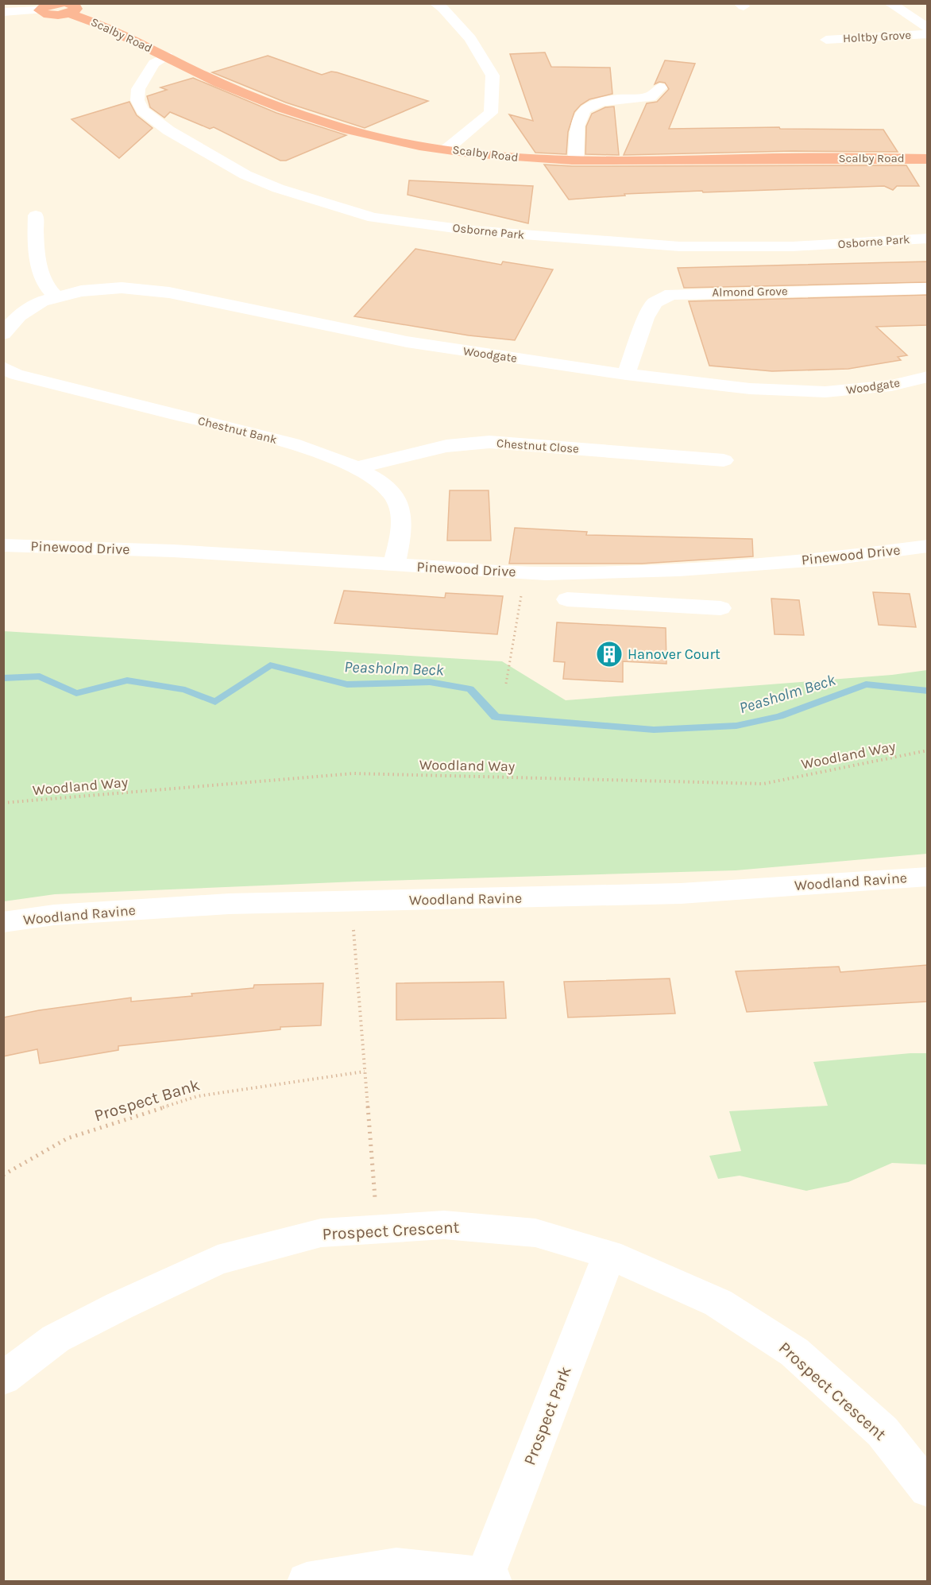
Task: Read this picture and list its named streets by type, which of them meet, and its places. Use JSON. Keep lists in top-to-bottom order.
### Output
{
  "streets": {
    "highway": ["Scalby Road"],
    "street": [
      "Holtby Grove",
      "Osborne Park",
      "Almond Grove",
      "Woodgate",
      "Chestnut Bank",
      "Chestnut Close",
      "Pinewood Drive",
      "Woodland Ravine",
      "Prospect Crescent",
      "Prospect Park"
    ],
    "path": ["Woodland Way", "Prospect Bank"]
  },
  "crossings": [
    ["Scalby Road", "Osborne Park"],
    ["Almond Grove", "Woodgate"],
    ["Chestnut Bank", "Chestnut Close"],
    ["Chestnut Bank", "Pinewood Drive"],
    ["Prospect Crescent", "Prospect Park"]
  ],
  "water": ["Peasholm Beck"],
  "places": {
    "building": ["Hanover Court"]
  }
}
